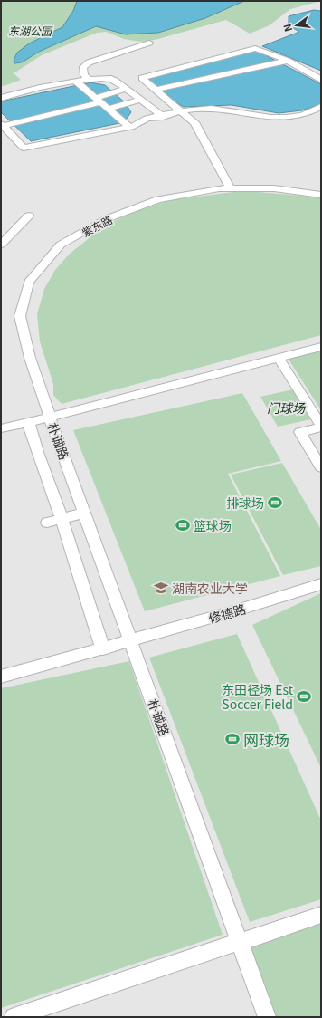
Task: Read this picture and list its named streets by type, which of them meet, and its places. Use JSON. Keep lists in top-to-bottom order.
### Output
{
  "streets": {
    "street": ["紫东路", "朴诚路", "修德路"]
  },
  "crossings": [
    ["紫东路", "朴诚路"],
    ["朴诚路", "修德路"]
  ],
  "parks": ["东湖公园", "门球场"],
  "places": {
    "sports": [
      "排球场",
      "篮球场",
      "东田径场 Est Soccer Field",
      "网球场"
    ],
    "school or university": ["湖南农业大学"]
  },
  "north": "left"
}
